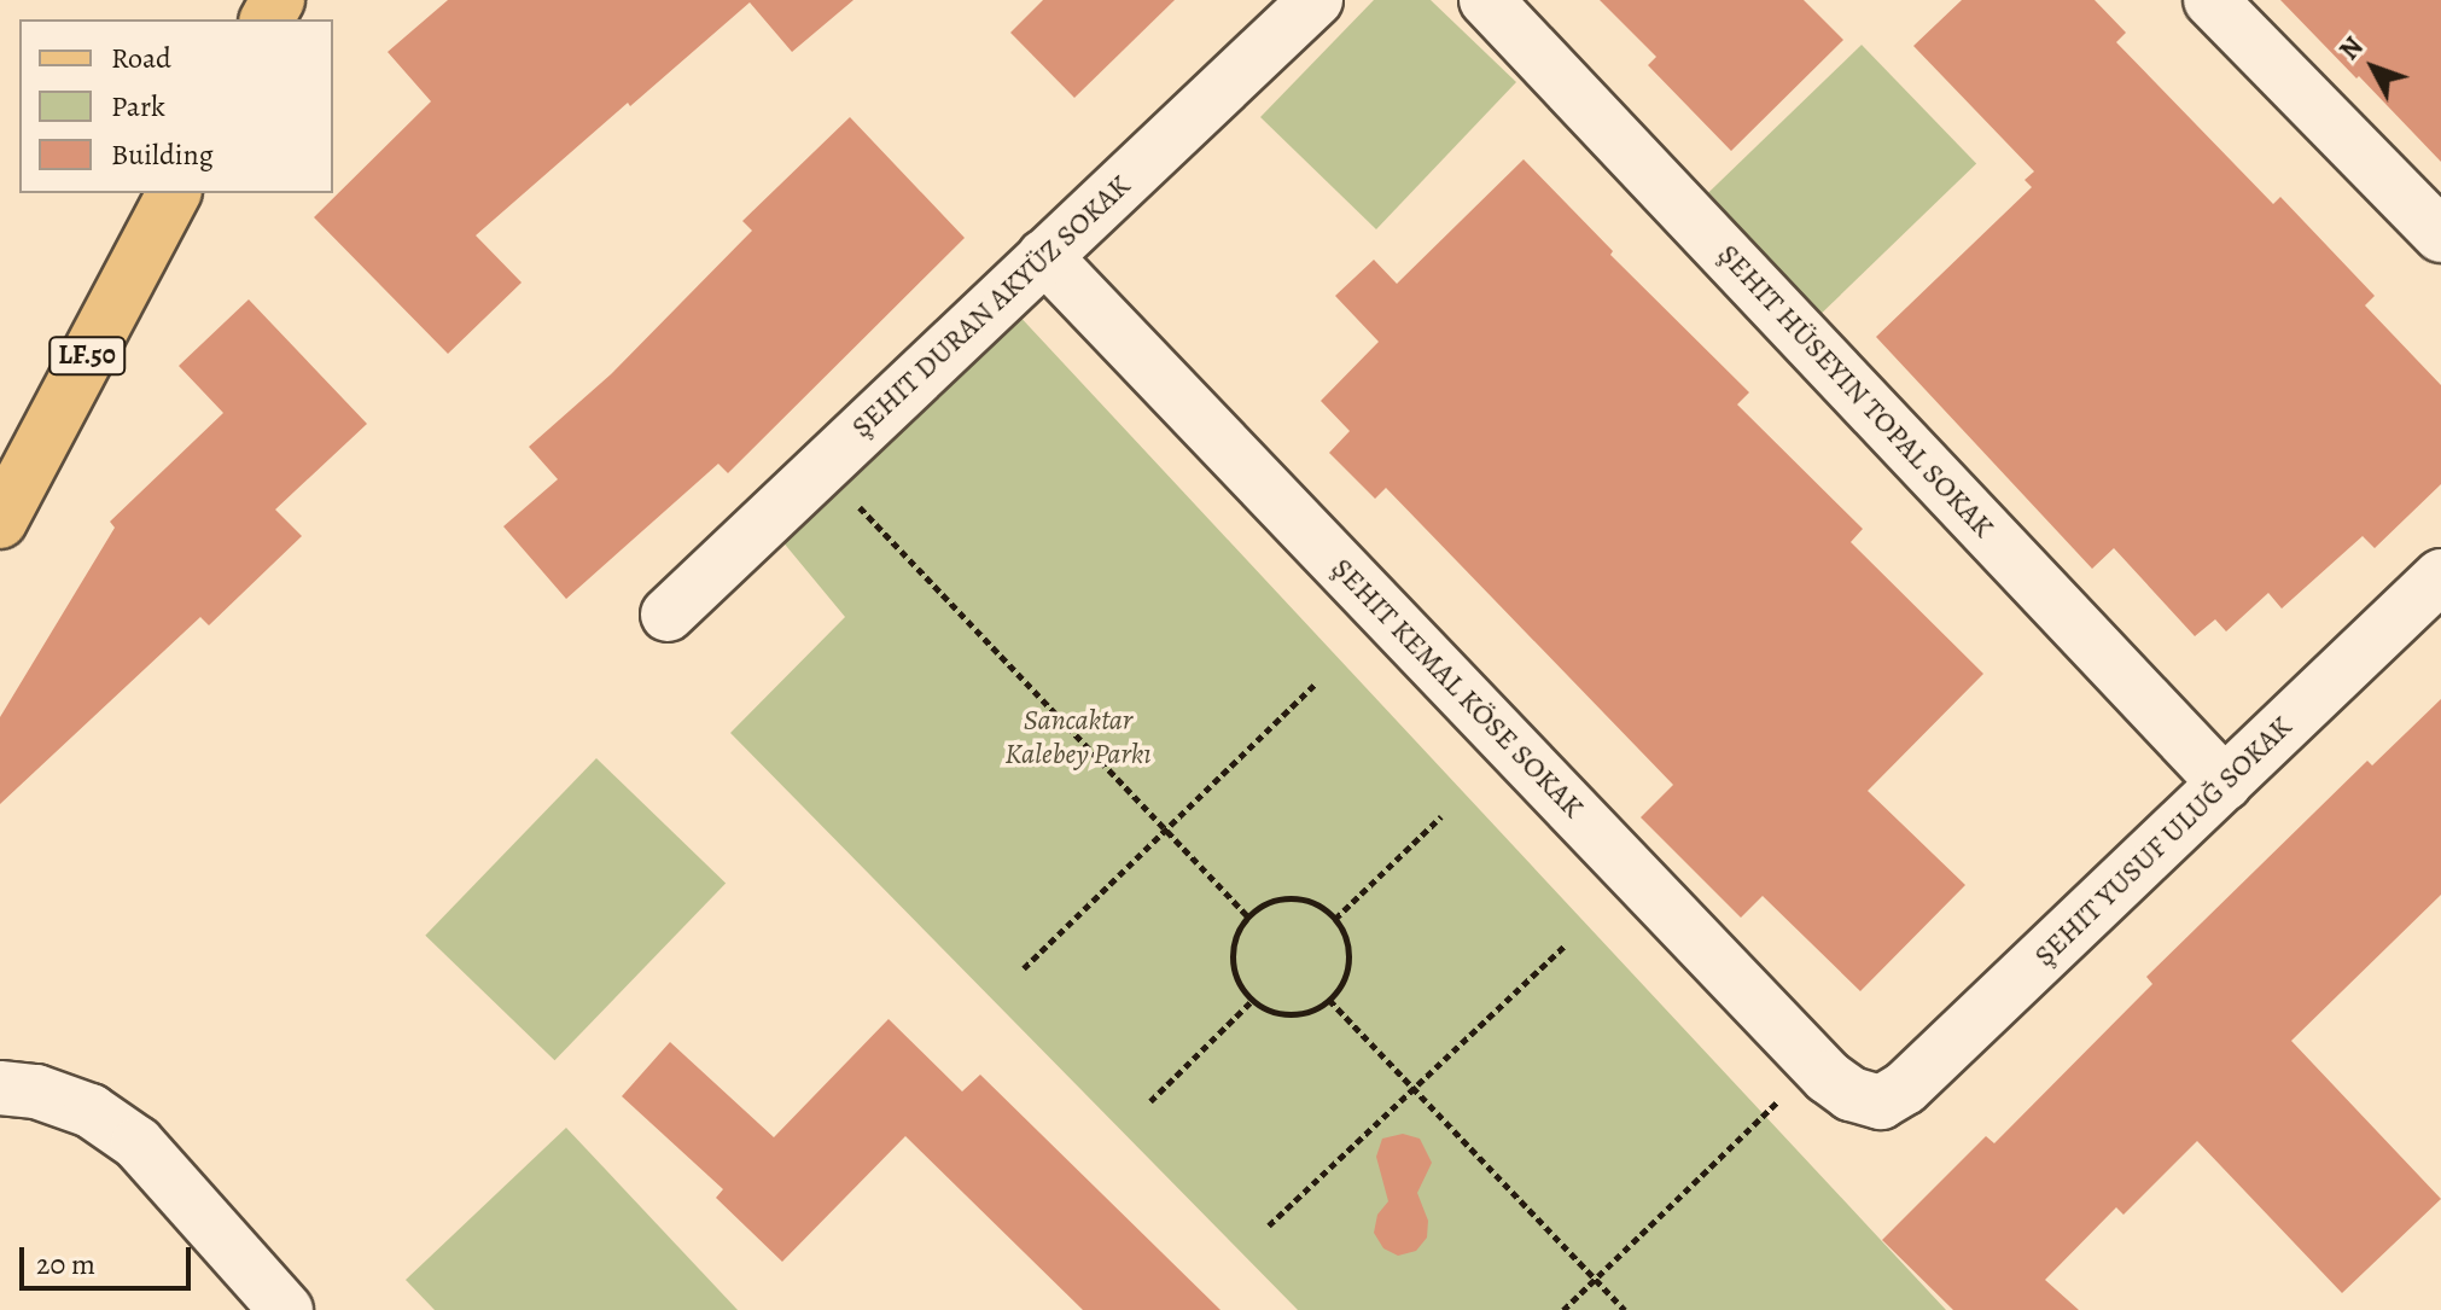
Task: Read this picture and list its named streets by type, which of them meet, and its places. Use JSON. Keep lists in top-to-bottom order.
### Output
{
  "streets": {
    "main road": ["LF.50"],
    "street": [
      "ŞEHIT DURAN AKYÜZ SOKAK",
      "ŞEHIT HÜSEYIN TOPAL SOKAK",
      "ŞEHIT KEMAL KÖSE SOKAK",
      "ŞEHIT YUSUF ULUĞ SOKAK"
    ]
  },
  "crossings": [
    ["ŞEHIT DURAN AKYÜZ SOKAK", "ŞEHIT KEMAL KÖSE SOKAK"],
    ["ŞEHIT HÜSEYIN TOPAL SOKAK", "ŞEHIT YUSUF ULUĞ SOKAK"],
    ["ŞEHIT KEMAL KÖSE SOKAK", "ŞEHIT YUSUF ULUĞ SOKAK"]
  ],
  "parks": ["Sancaktar Kalebey Parkı"],
  "legend": ["Road", "Park", "Building"],
  "scale_bar": "20 m",
  "north": "top left"
}
